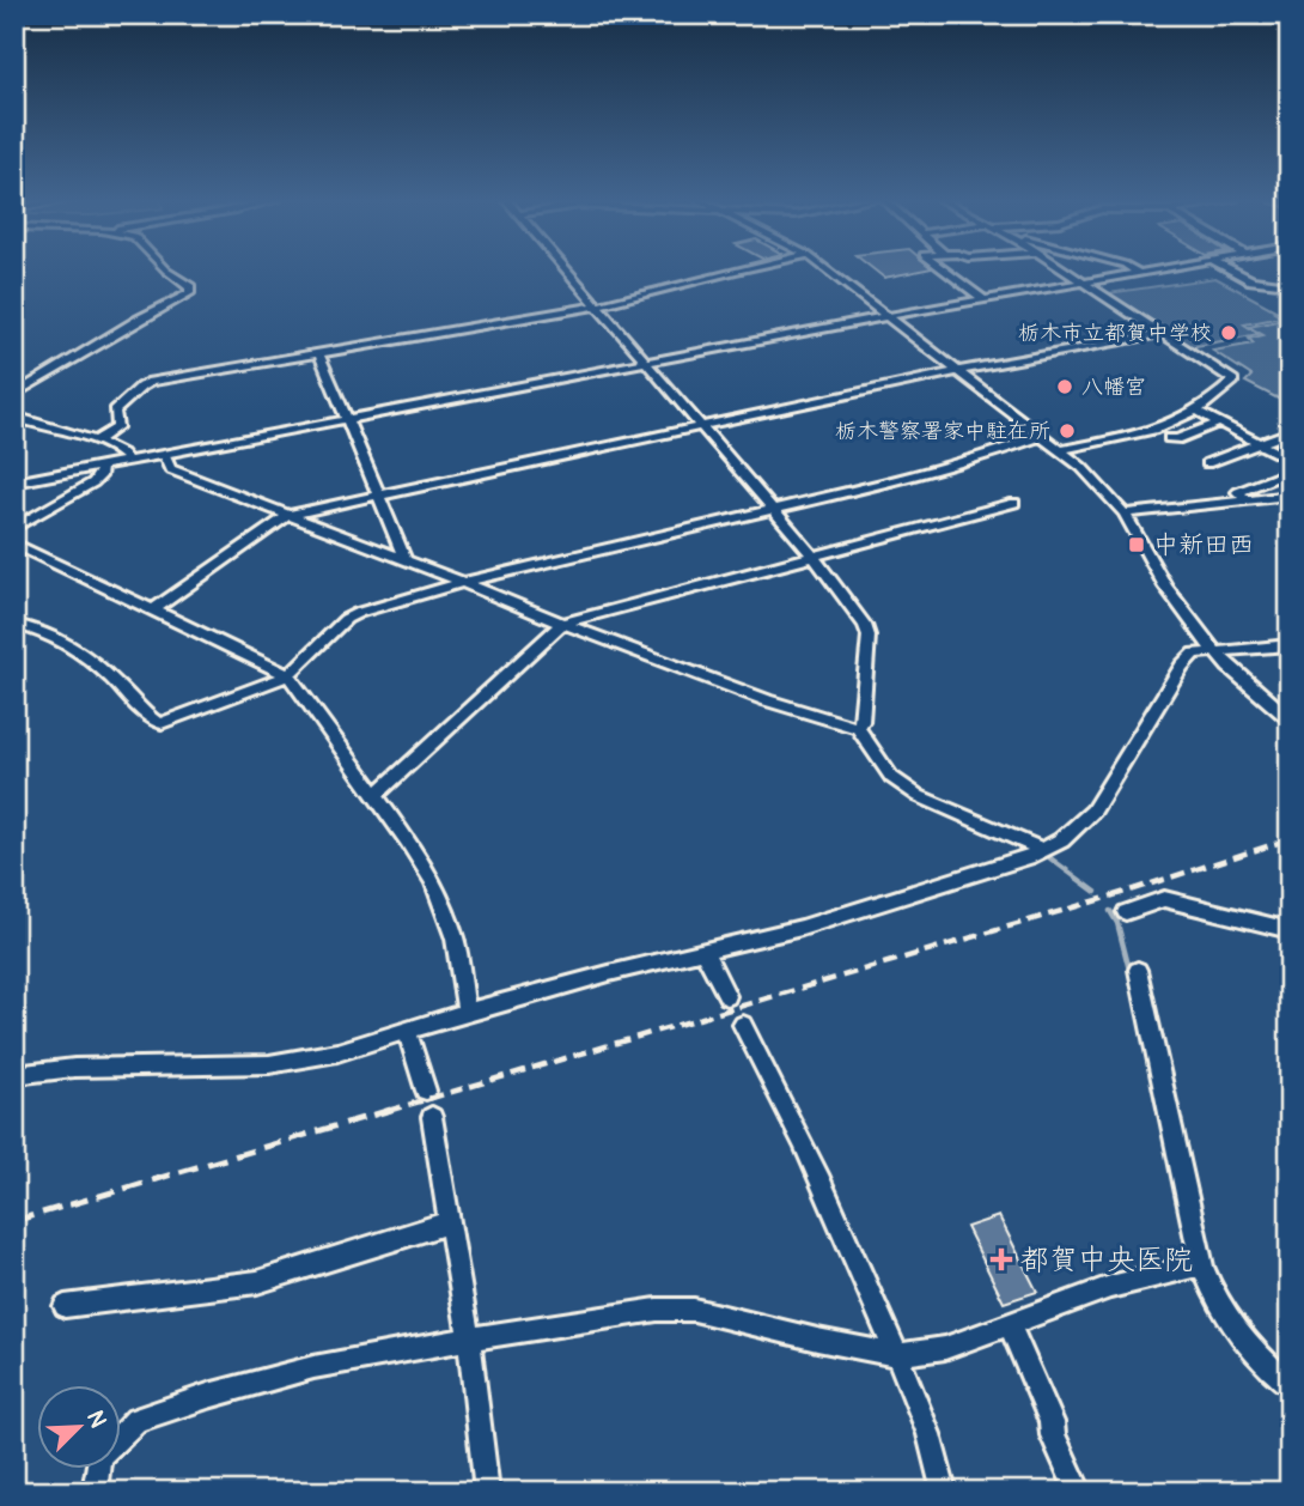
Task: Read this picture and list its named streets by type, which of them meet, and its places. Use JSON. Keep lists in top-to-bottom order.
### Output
{
  "places": {
    "other": ["栃木市立都賀中学校", "八幡宮", "栃木警察署家中駐在所"],
    "transit": ["中新田西"],
    "health": ["都賀中央医院"]
  },
  "north": "top right"
}
